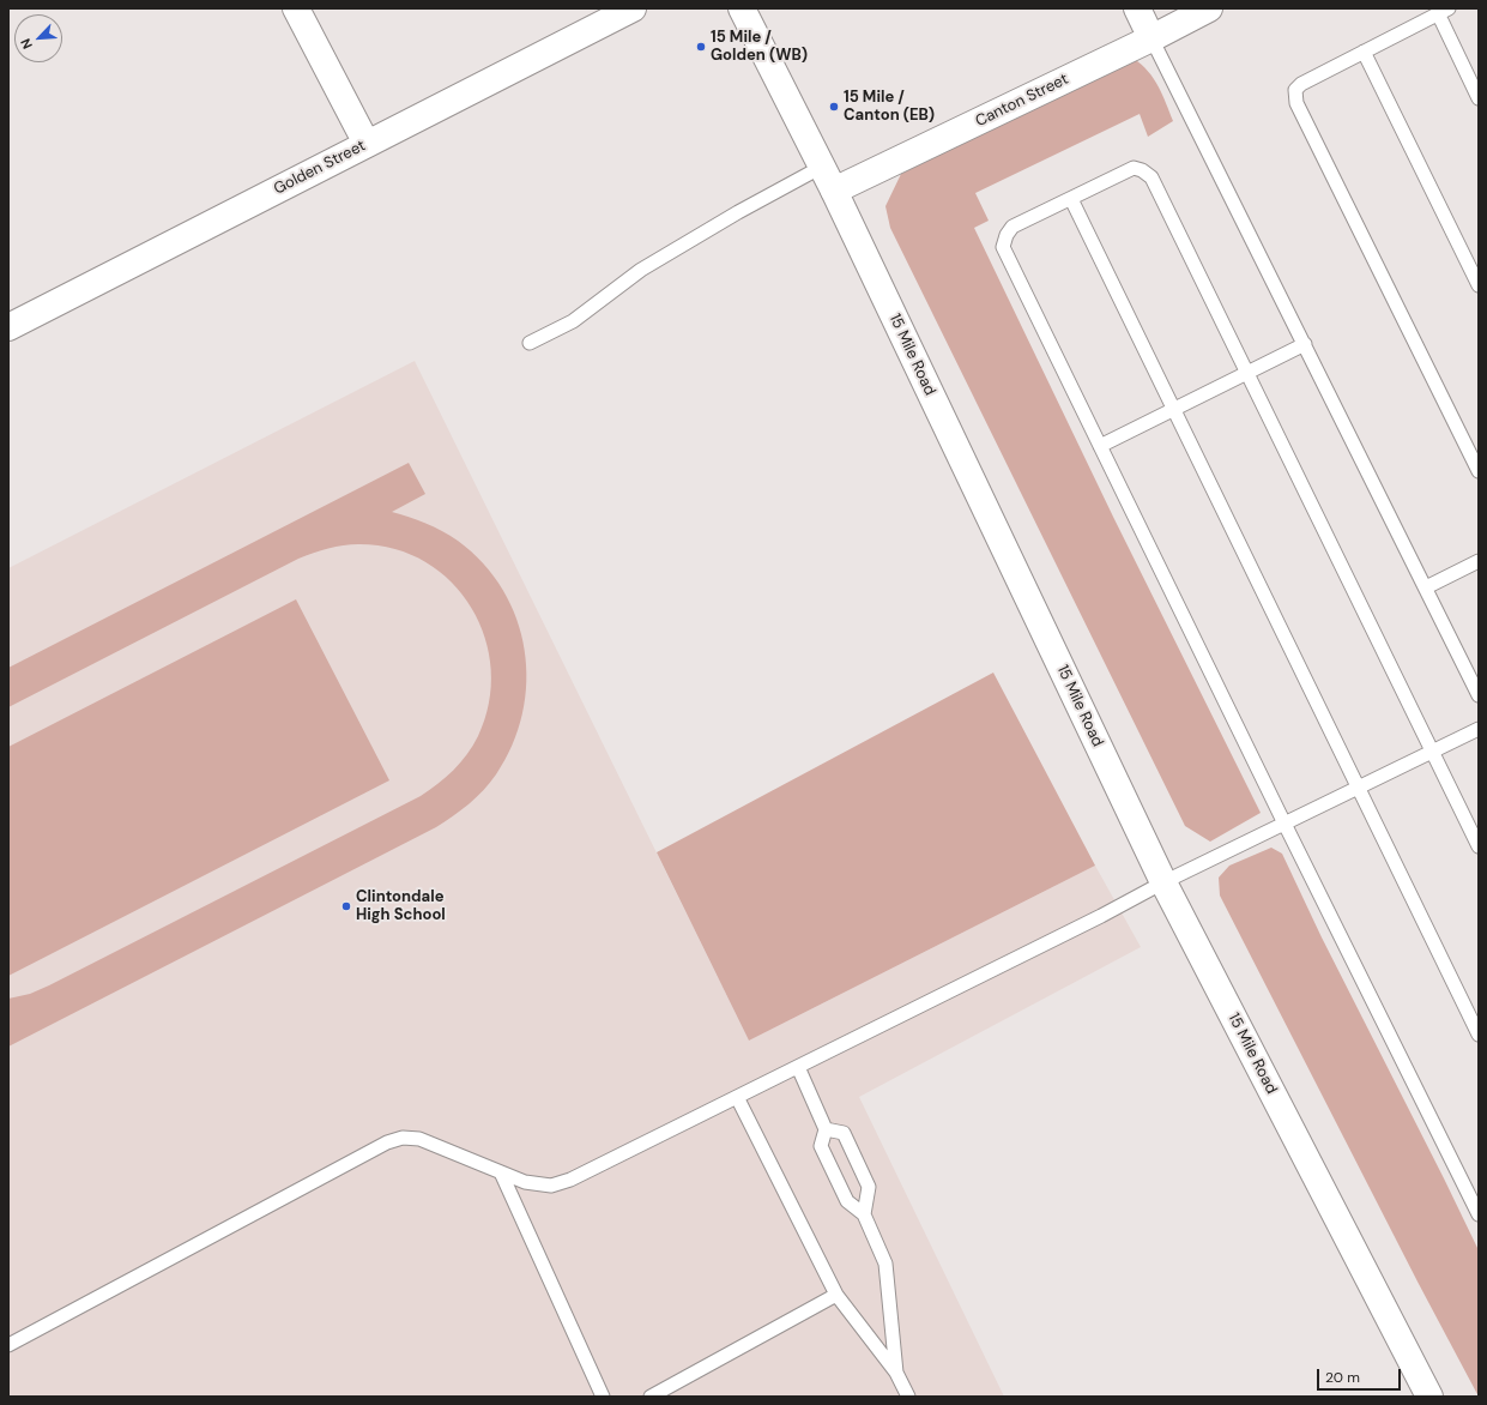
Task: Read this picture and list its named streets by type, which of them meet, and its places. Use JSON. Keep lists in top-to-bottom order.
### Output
{
  "streets": {
    "main road": ["Canton Street", "Golden Street", "15 Mile Road"]
  },
  "crossings": [
    ["Canton Street", "15 Mile Road"]
  ],
  "places": ["15 Mile / Golden (WB)", "15 Mile / Canton (EB)", "Clintondale High School"],
  "scale_bar": "20 m",
  "north": "bottom left"
}
